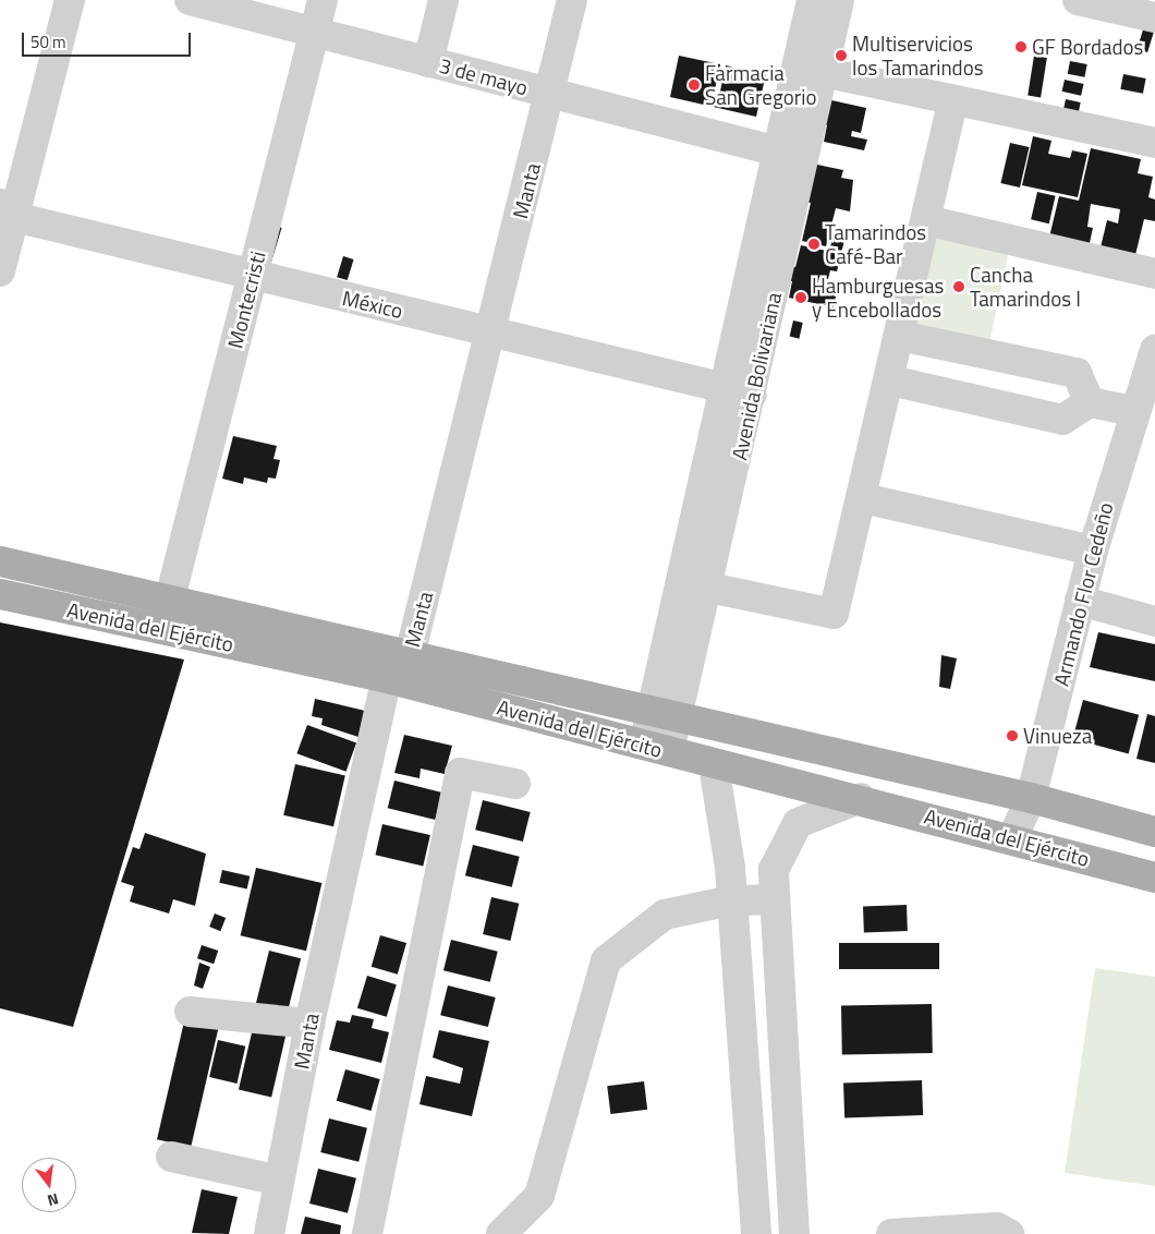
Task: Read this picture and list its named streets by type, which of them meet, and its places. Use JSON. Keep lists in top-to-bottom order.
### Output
{
  "streets": {
    "main road": ["Avenida del Ejército"],
    "street": [
      "3 de mayo",
      "Manta",
      "Montecristi",
      "México",
      "Avenida Bolivariana",
      "Armando Flor Cedeño"
    ]
  },
  "crossings": [
    ["3 de mayo", "Manta"],
    ["3 de mayo", "Montecristi"],
    ["3 de mayo", "Avenida Bolivariana"],
    ["Manta", "México"],
    ["Manta", "Avenida del Ejército"],
    ["Montecristi", "México"],
    ["Montecristi", "Avenida del Ejército"],
    ["México", "Avenida Bolivariana"],
    ["Avenida Bolivariana", "Avenida del Ejército"],
    ["Armando Flor Cedeño", "Avenida del Ejército"]
  ],
  "places": [
    "GF Bordados",
    "Multiservicios los Tamarindos",
    "Farmacia San Gregorio",
    "Tamarindos Café-Bar",
    "Cancha Tamarindos I",
    "Hamburguesas y Encebollados",
    "Vinueza"
  ],
  "scale_bar": "50 m",
  "north": "bottom"
}
